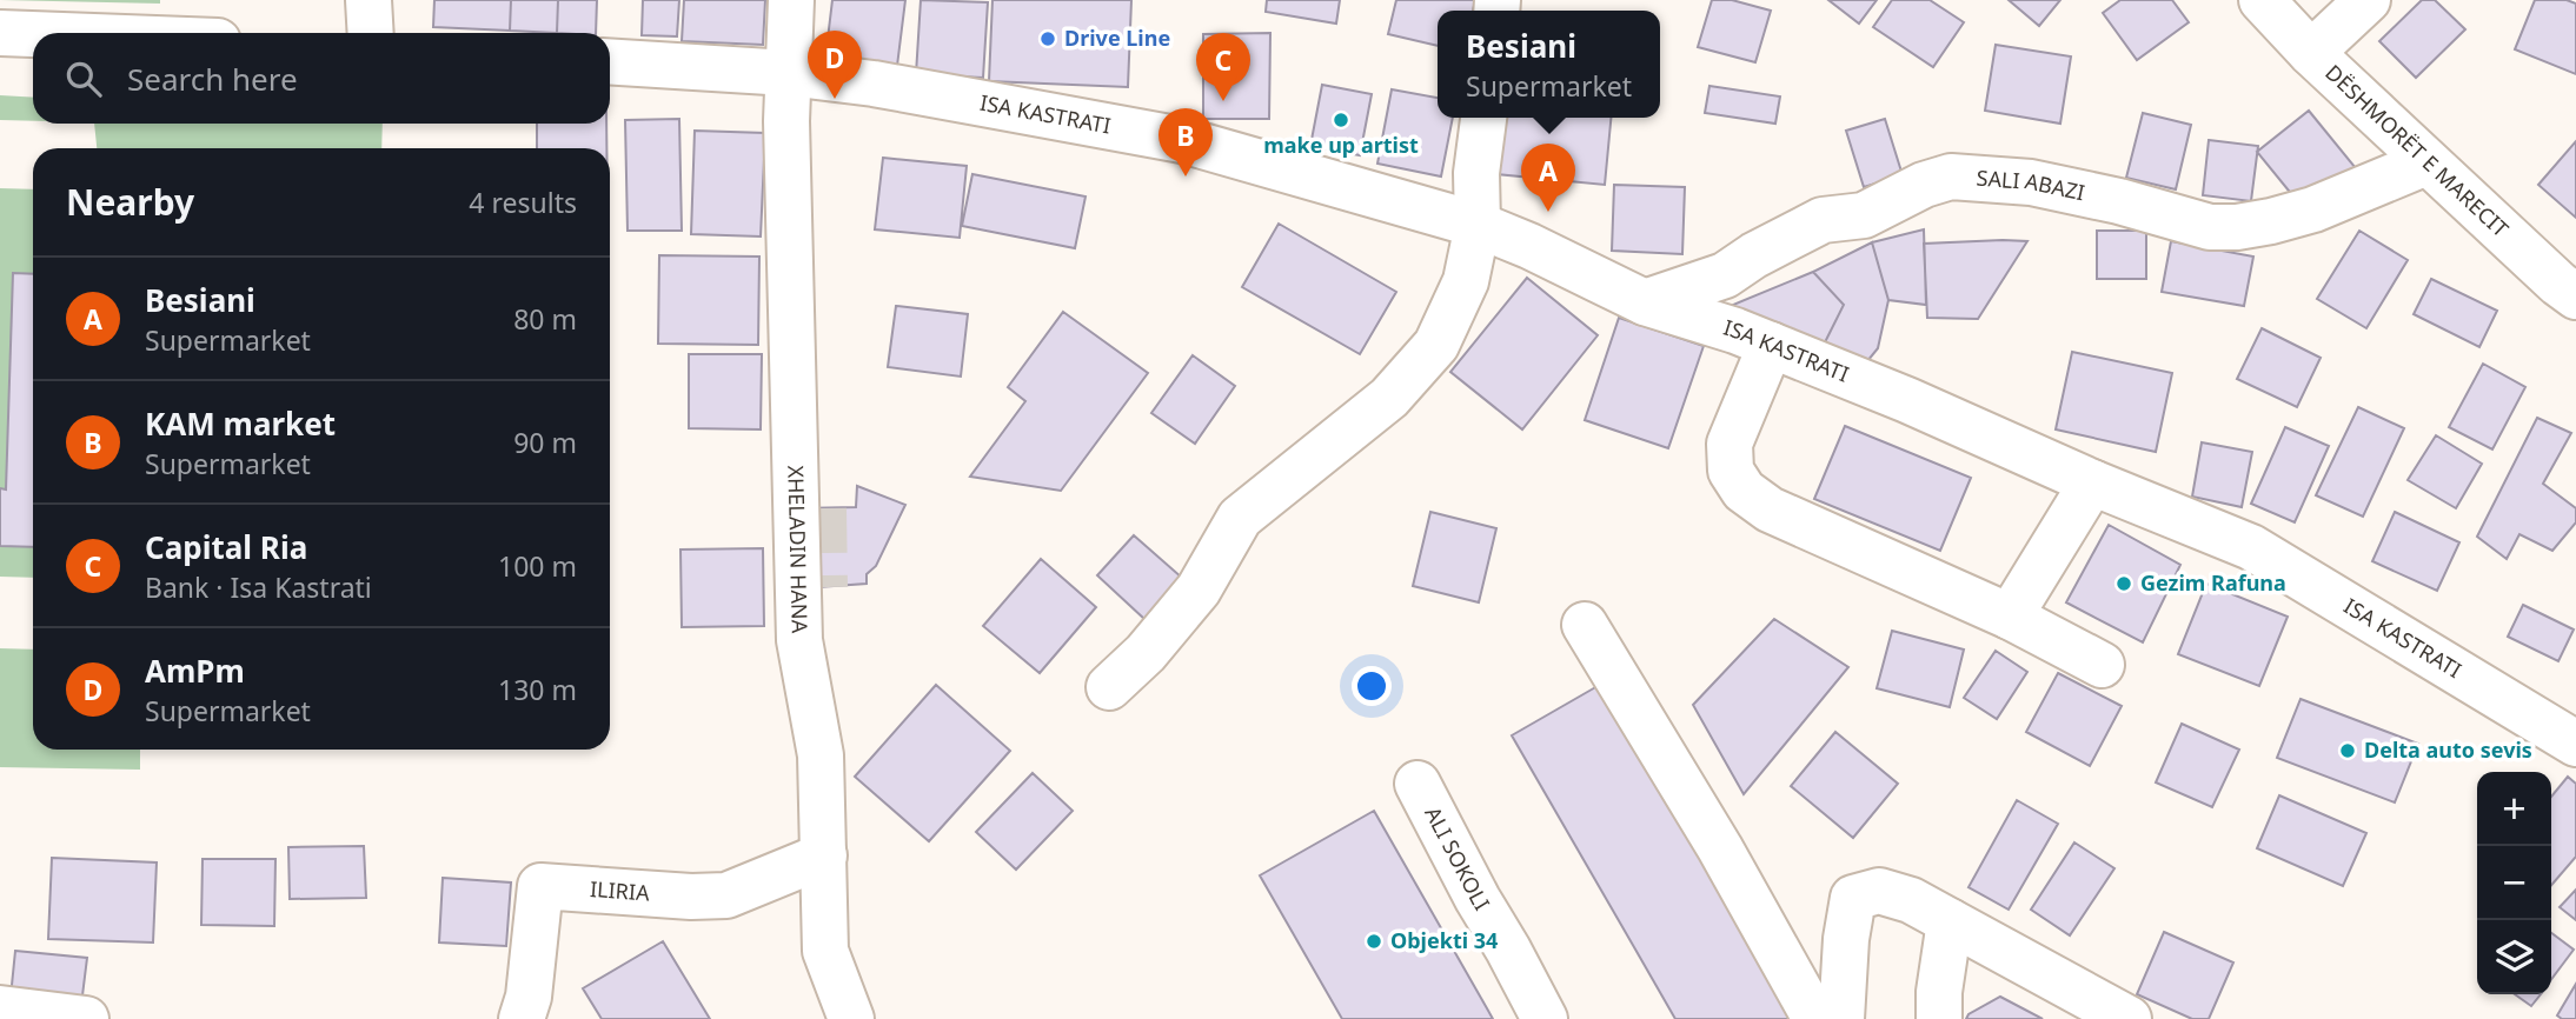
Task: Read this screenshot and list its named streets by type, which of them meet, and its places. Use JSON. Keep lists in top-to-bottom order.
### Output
{
  "streets": {
    "street": [
      "ISA KASTRATI",
      "DËSHMORËT E MARECIT",
      "SALI ABAZI",
      "XHELADIN HANA",
      "ALI SOKOLI",
      "ILIRIA"
    ]
  },
  "crossings": [
    ["ISA KASTRATI", "SALI ABAZI"],
    ["ISA KASTRATI", "XHELADIN HANA"],
    ["DËSHMORËT E MARECIT", "SALI ABAZI"],
    ["XHELADIN HANA", "ILIRIA"]
  ],
  "places": [
    "Drive Line",
    "make up artist",
    "Gezim Rafuna",
    "Delta auto sevis",
    "Objekti 34"
  ],
  "page": {
    "popup": ["Besiani", "Supermarket"],
    "pins": [
      "D",
      "C",
      "B",
      "A"
    ],
    "search": "Search here",
    "heading": ["Nearby", "4 results"],
    "list": [
      {
        "mark": "A",
        "name": "Besiani",
        "note": "Supermarket",
        "value": "80 m"
      },
      {
        "mark": "B",
        "name": "KAM market",
        "note": "Supermarket",
        "value": "90 m"
      },
      {
        "mark": "C",
        "name": "Capital Ria",
        "note": "Bank · Isa Kastrati",
        "value": "100 m"
      },
      {
        "mark": "D",
        "name": "AmPm",
        "note": "Supermarket",
        "value": "130 m"
      }
    ],
    "map_buttons": ["+", "−"]
  }
}
